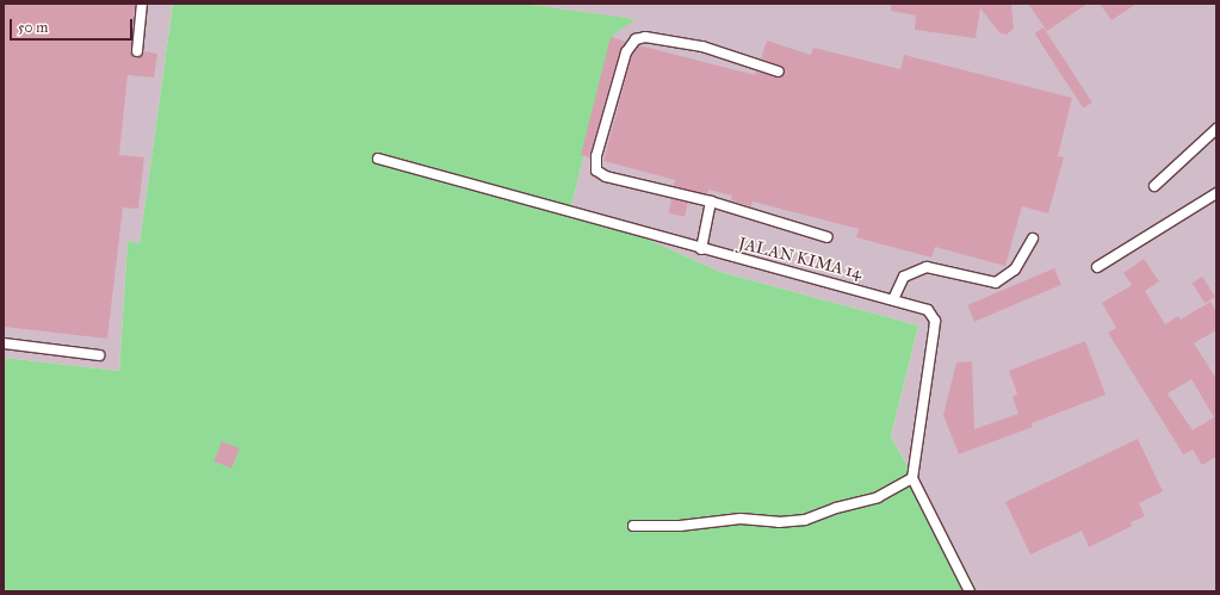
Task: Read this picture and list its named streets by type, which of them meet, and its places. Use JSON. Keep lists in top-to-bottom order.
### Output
{
  "streets": {
    "lane": ["JALAN KIMA 14"]
  },
  "scale_bar": "50 m"
}
